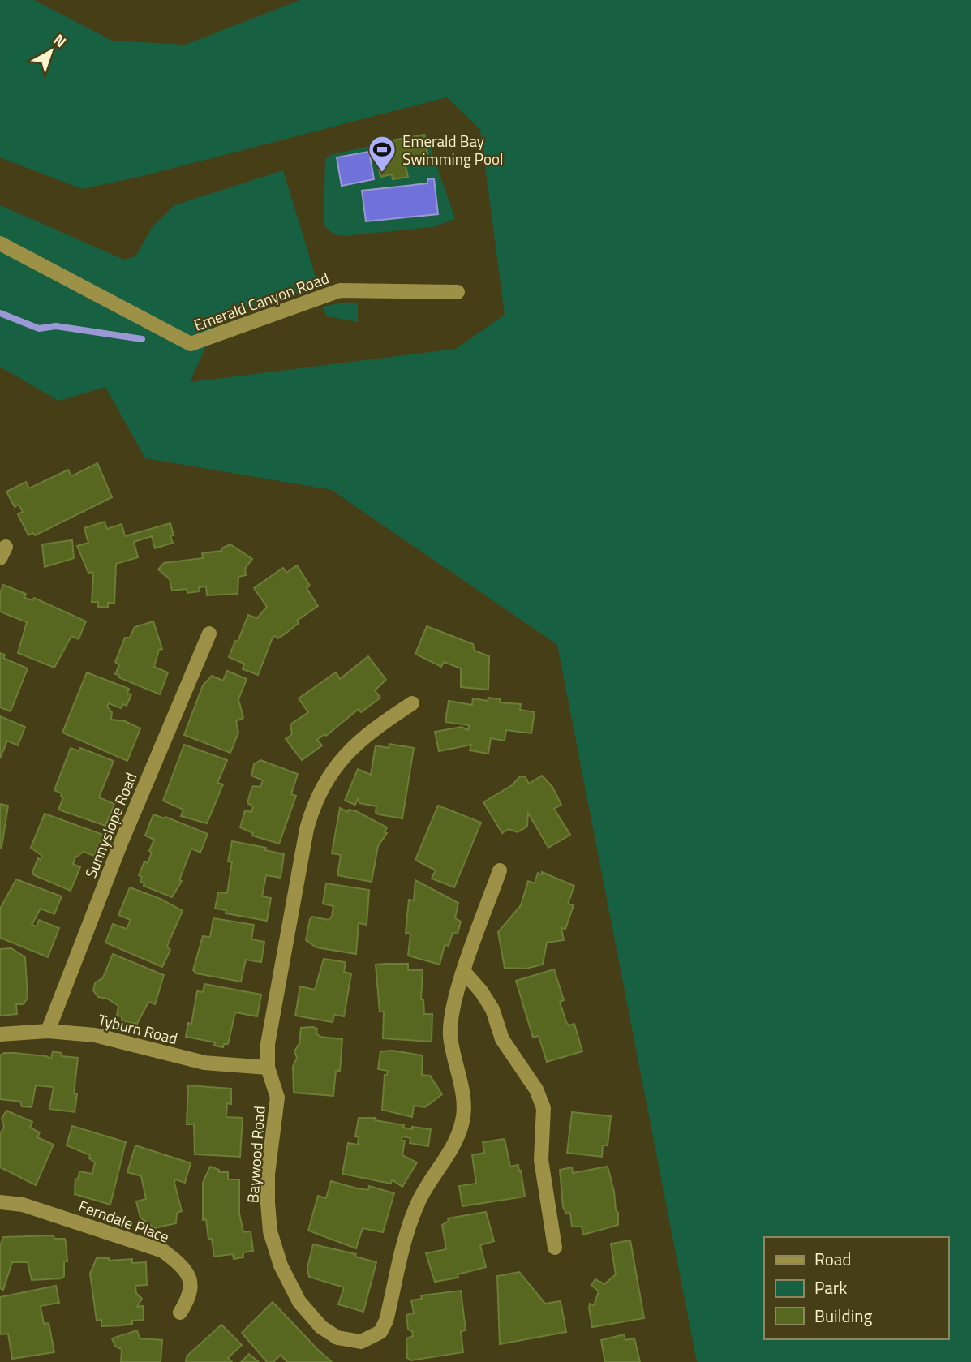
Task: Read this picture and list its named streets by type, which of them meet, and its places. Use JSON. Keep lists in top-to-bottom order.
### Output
{
  "streets": {
    "street": [
      "Emerald Canyon Road",
      "Sunnyslope Road",
      "Tyburn Road",
      "Baywood Road",
      "Ferndale Place"
    ]
  },
  "crossings": [
    ["Sunnyslope Road", "Tyburn Road"],
    ["Tyburn Road", "Baywood Road"]
  ],
  "places": {
    "sports": ["Emerald Bay Swimming Pool"]
  },
  "legend": ["Road", "Park", "Building"],
  "north": "top right"
}
